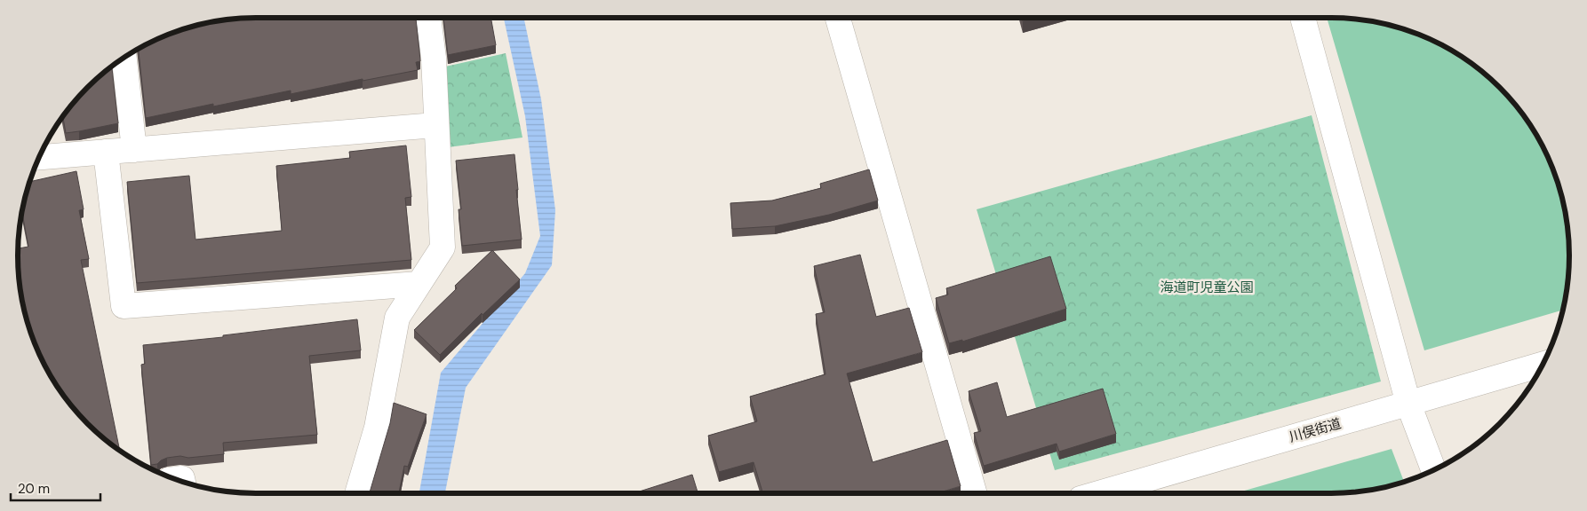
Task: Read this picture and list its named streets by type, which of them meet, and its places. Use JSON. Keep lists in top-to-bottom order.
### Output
{
  "streets": {
    "street": ["川俣街道"]
  },
  "parks": ["海道町児童公園"],
  "scale_bar": "20 m"
}
